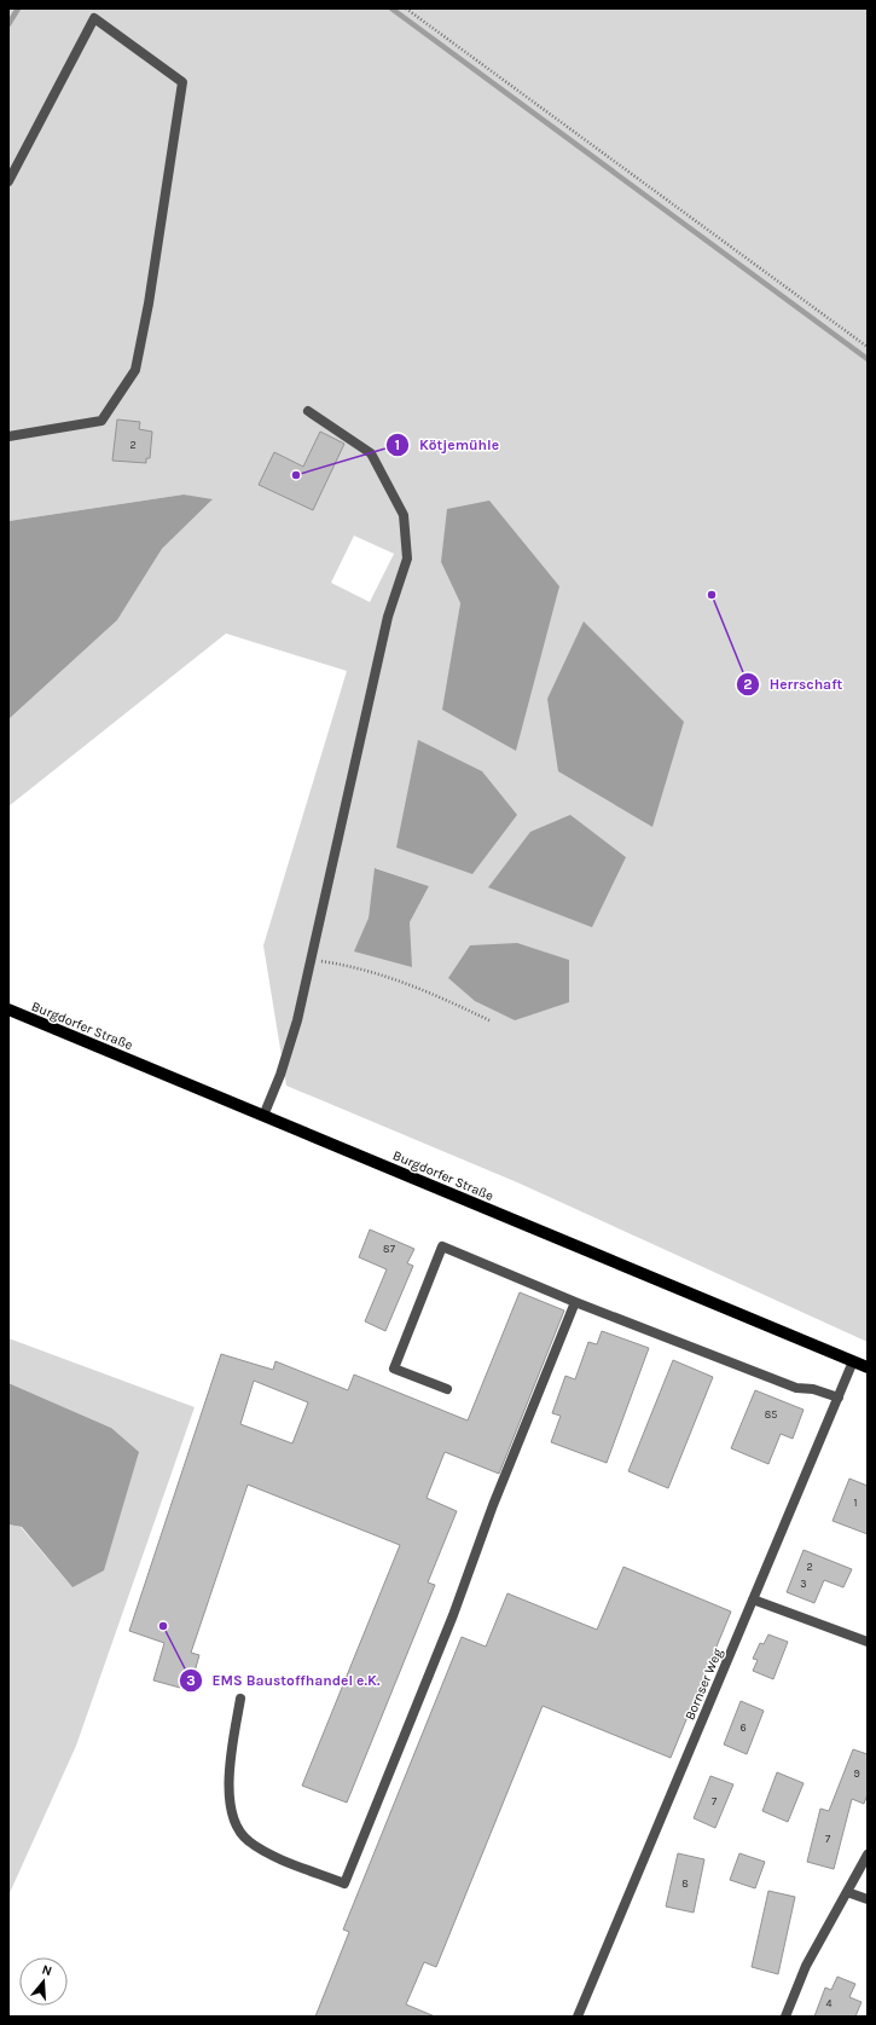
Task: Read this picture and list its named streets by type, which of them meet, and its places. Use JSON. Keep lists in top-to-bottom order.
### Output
{
  "streets": {
    "main road": ["Burgdorfer Straße"],
    "street": ["Bornser Weg"]
  },
  "crossings": [
    ["Burgdorfer Straße", "Bornser Weg"]
  ],
  "places": ["Kötjemühle", "Herrschaft", "EMS Baustoffhandel e.K."],
  "house_numbers": [
    "2",
    "87",
    "85",
    "1",
    "2",
    "3",
    "6",
    "9",
    "7",
    "7",
    "8",
    "4"
  ],
  "north": "top"
}
